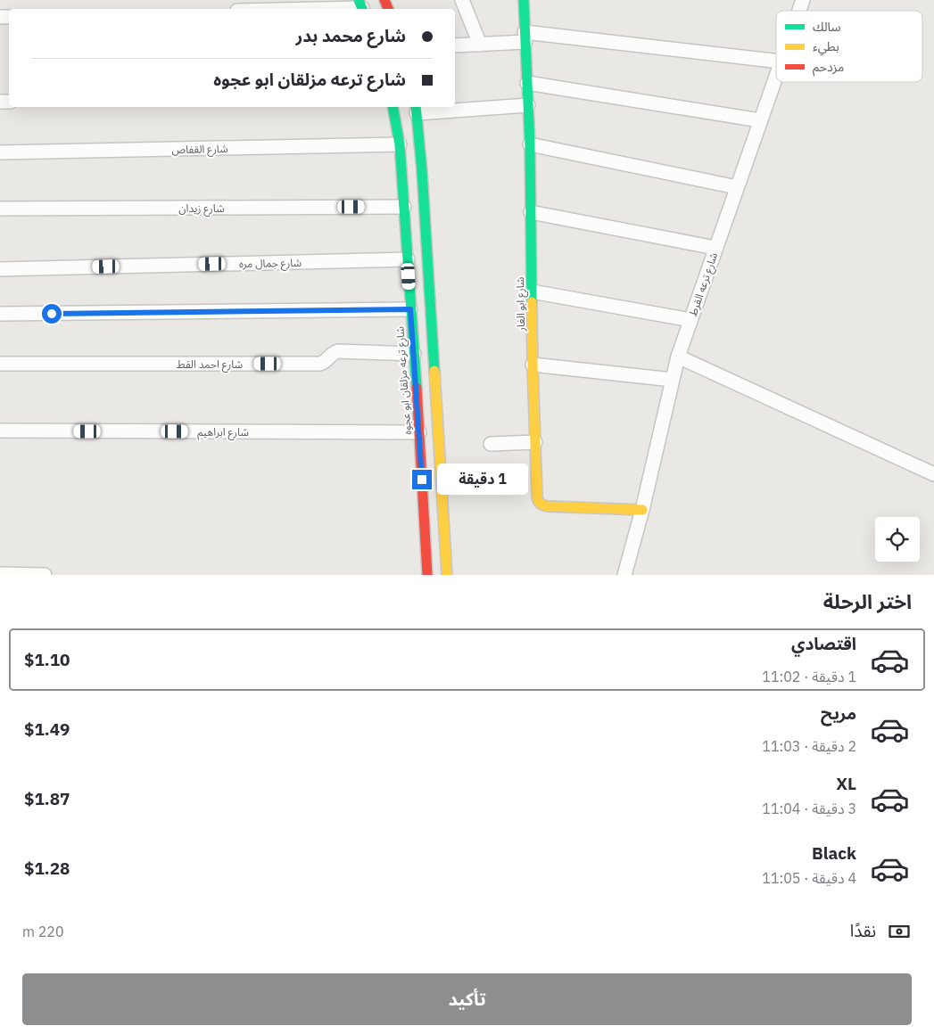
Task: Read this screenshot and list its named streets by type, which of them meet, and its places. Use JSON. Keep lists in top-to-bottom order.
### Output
{
  "streets": {
    "main road": ["شارع ابو الغار", "شارع ترعه مزلقان ابو عجوه"],
    "street": [
      "شارع القفاص",
      "شارع زيدان",
      "شارع جمال مره",
      "شارع ترعه القرط",
      "شارع احمد القط",
      "شارع ابراهيم"
    ]
  },
  "crossings": [
    ["شارع القفاص", "شارع ترعه مزلقان ابو عجوه"],
    ["شارع زيدان", "شارع ترعه مزلقان ابو عجوه"],
    ["شارع جمال مره", "شارع ترعه مزلقان ابو عجوه"],
    ["شارع ترعه القرط", "شارع ابو الغار"],
    ["شارع احمد القط", "شارع ترعه مزلقان ابو عجوه"],
    ["شارع ترعه مزلقان ابو عجوه", "شارع ابراهيم"]
  ],
  "legend": ["سالك", "بطيء", "مزدحم"],
  "page": {
    "banner": ["شارع محمد بدر", "شارع ترعه مزلقان ابو عجوه"],
    "bubble": "1 دقيقة",
    "heading": "اختر الرحلة",
    "list": [
      {
        "name": "اقتصادي",
        "note": "1 دقيقة · 11:02",
        "value": "$1.10"
      },
      {
        "name": "مريح",
        "note": "2 دقيقة · 11:03",
        "value": "$1.49"
      },
      {
        "name": "XL",
        "note": "3 دقيقة · 11:04",
        "value": "$1.87"
      },
      {
        "name": "Black",
        "note": "4 دقيقة · 11:05",
        "value": "$1.28"
      }
    ],
    "pay": ["نقدًا", "220 m"],
    "buttons": "تأكيد"
  }
}
